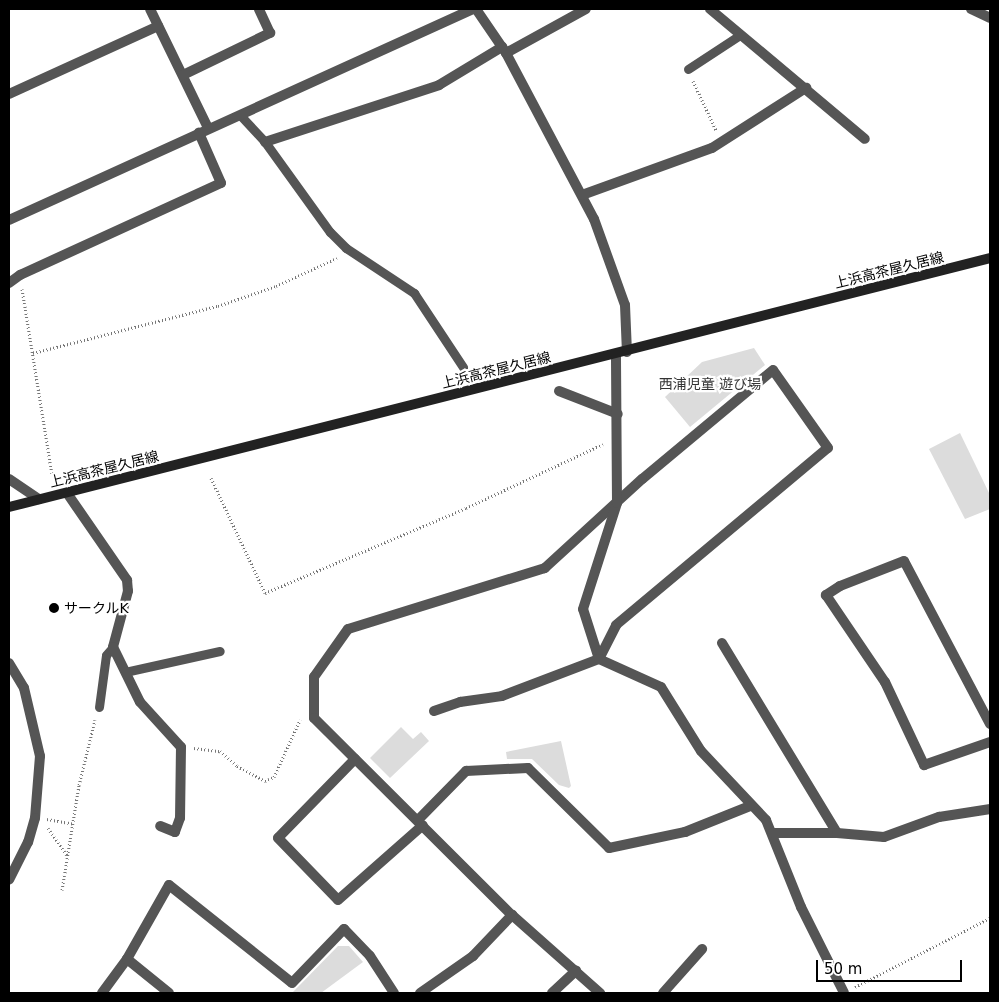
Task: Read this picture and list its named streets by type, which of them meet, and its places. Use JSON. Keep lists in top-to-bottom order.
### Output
{
  "streets": {
    "main road": ["上浜高茶屋久居線"]
  },
  "parks": ["西浦児童 遊び場"],
  "places": ["サークルK"],
  "scale_bar": "50 m"
}
